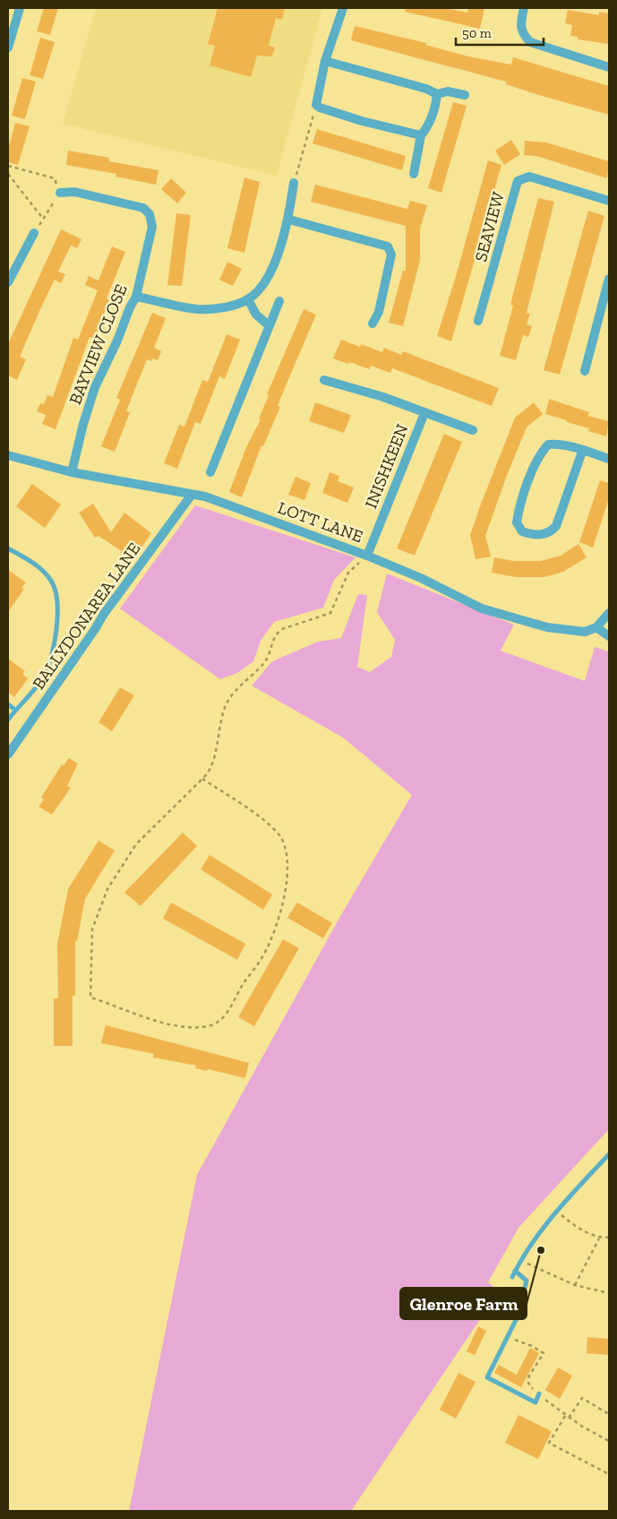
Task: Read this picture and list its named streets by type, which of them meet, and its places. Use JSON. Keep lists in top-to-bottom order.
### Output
{
  "streets": {
    "street": [
      "SEAVIEW",
      "BAYVIEW CLOSE",
      "INISHKEEN",
      "LOTT LANE",
      "BALLYDONAREA LANE"
    ]
  },
  "crossings": [
    ["BAYVIEW CLOSE", "LOTT LANE"],
    ["INISHKEEN", "LOTT LANE"],
    ["LOTT LANE", "BALLYDONAREA LANE"]
  ],
  "places": ["Glenroe Farm"],
  "scale_bar": "50 m"
}
